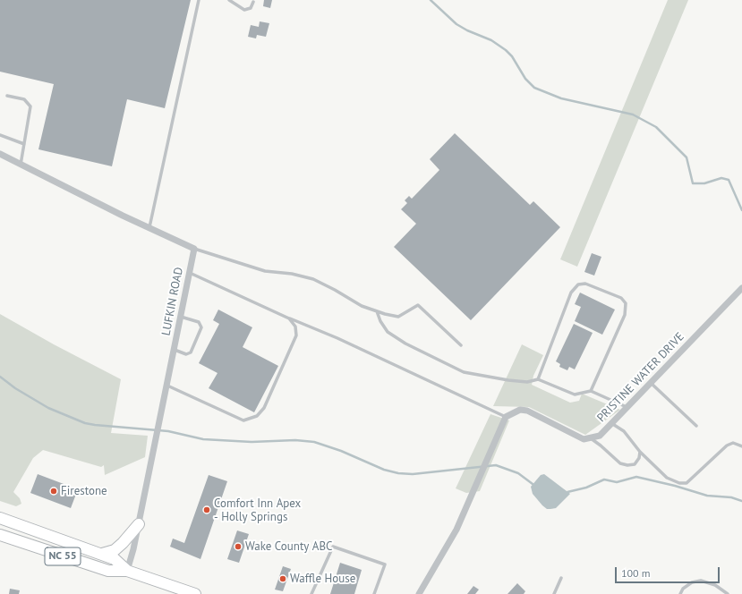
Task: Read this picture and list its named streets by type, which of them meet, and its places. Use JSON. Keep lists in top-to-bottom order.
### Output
{
  "streets": {
    "highway": ["NC 55"],
    "street": ["LUFKIN ROAD", "PRISTINE WATER DRIVE"]
  },
  "crossings": [
    ["LUFKIN ROAD", "NC 55"]
  ],
  "places": [
    "Firestone",
    "Comfort Inn Apex - Holly Springs",
    "Wake County ABC",
    "Waffle House"
  ],
  "scale_bar": "100 m"
}
